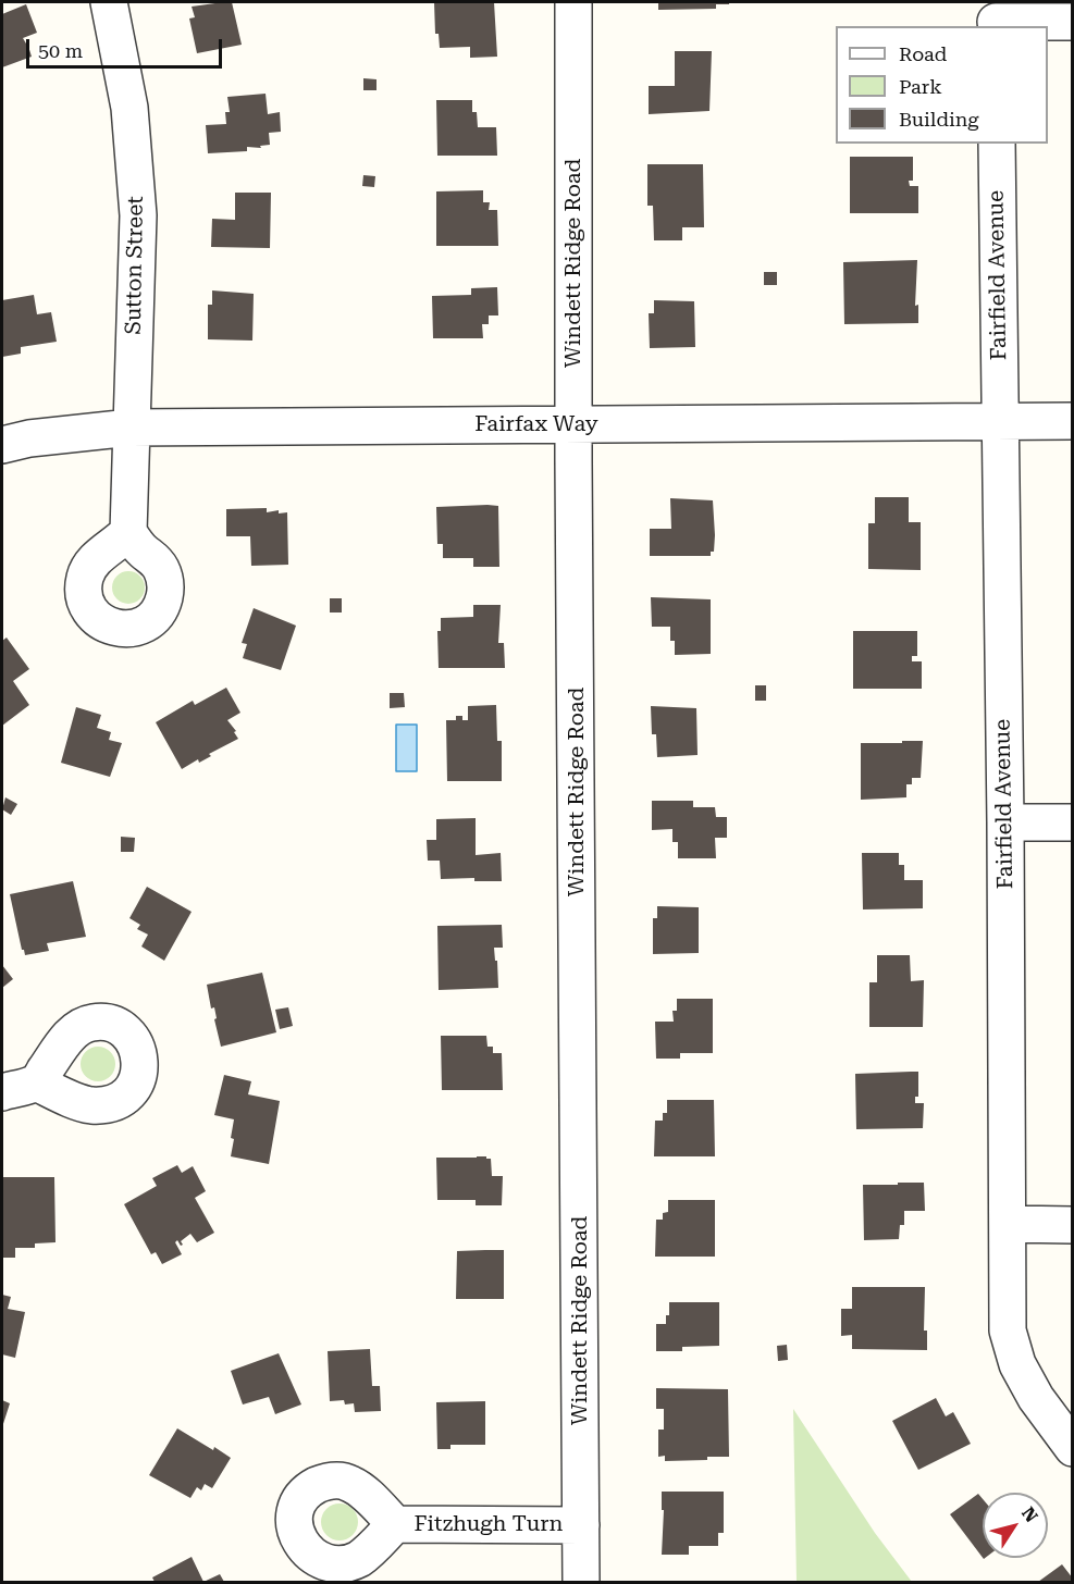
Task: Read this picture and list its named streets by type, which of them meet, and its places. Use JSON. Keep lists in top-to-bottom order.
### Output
{
  "streets": {
    "street": [
      "Windett Ridge Road",
      "Sutton Street",
      "Fairfield Avenue",
      "Fairfax Way",
      "Fitzhugh Turn"
    ]
  },
  "crossings": [
    ["Windett Ridge Road", "Fairfax Way"],
    ["Windett Ridge Road", "Fitzhugh Turn"],
    ["Sutton Street", "Fairfax Way"],
    ["Fairfield Avenue", "Fairfax Way"]
  ],
  "legend": ["Road", "Park", "Building"],
  "scale_bar": "50 m",
  "north": "top right"
}
